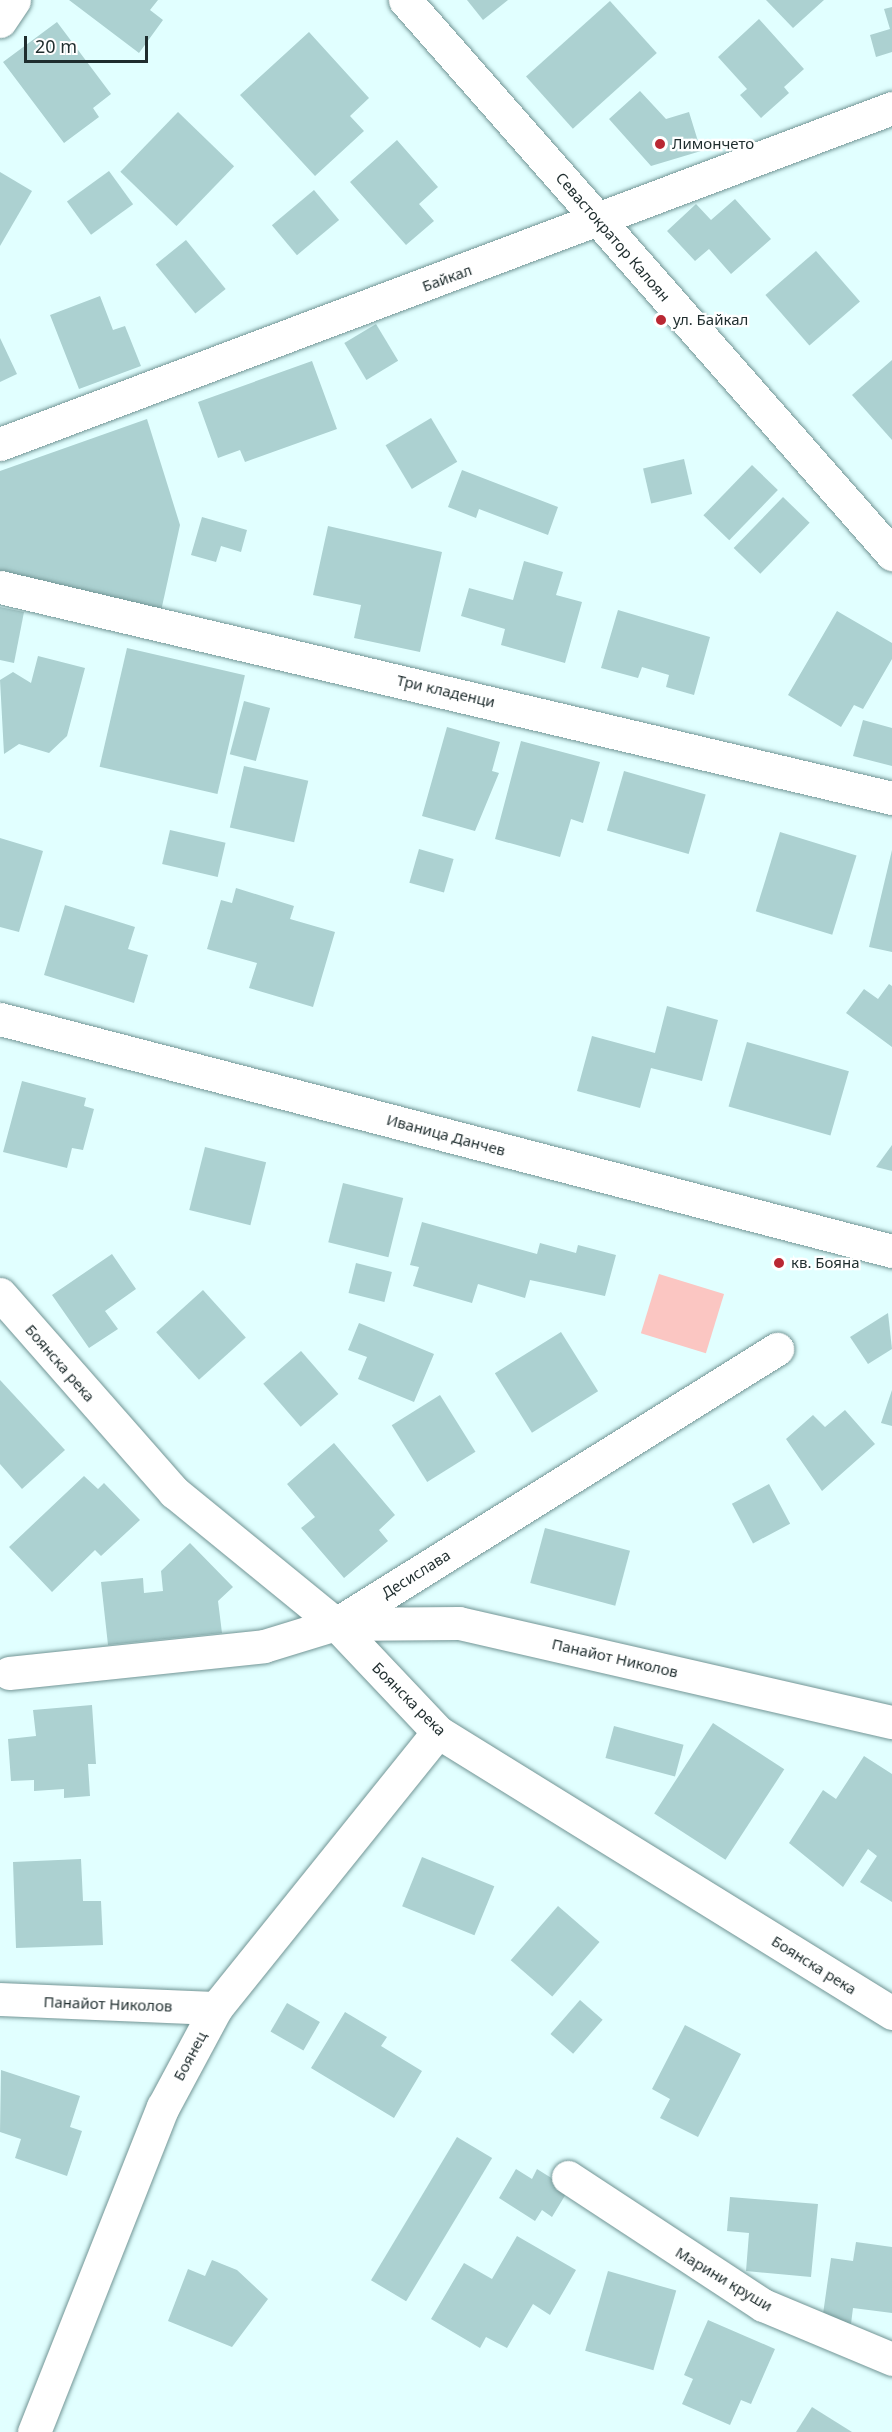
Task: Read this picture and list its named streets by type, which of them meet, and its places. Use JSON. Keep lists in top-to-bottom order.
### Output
{
  "streets": {
    "street": [
      "Севастократор Калоян",
      "Байкал",
      "Три кладенци",
      "Иваница Данчев",
      "Боянска река",
      "Десислава",
      "Панайот Николов",
      "Боянец",
      "Марини круши"
    ]
  },
  "crossings": [
    ["Севастократор Калоян", "Байкал"],
    ["Боянска река", "Десислава"],
    ["Боянска река", "Панайот Николов"],
    ["Боянска река", "Боянец"],
    ["Десислава", "Панайот Николов"],
    ["Панайот Николов", "Боянец"]
  ],
  "places": ["Лимончето", "ул. Байкал", "кв. Бояна"],
  "scale_bar": "20 m"
}
